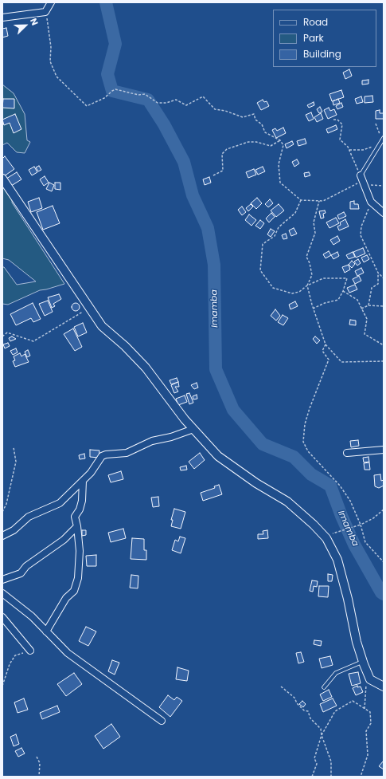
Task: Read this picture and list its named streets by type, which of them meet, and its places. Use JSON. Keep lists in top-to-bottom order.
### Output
{
  "water": ["Imamba"],
  "legend": ["Road", "Park", "Building"],
  "north": "top right"
}
